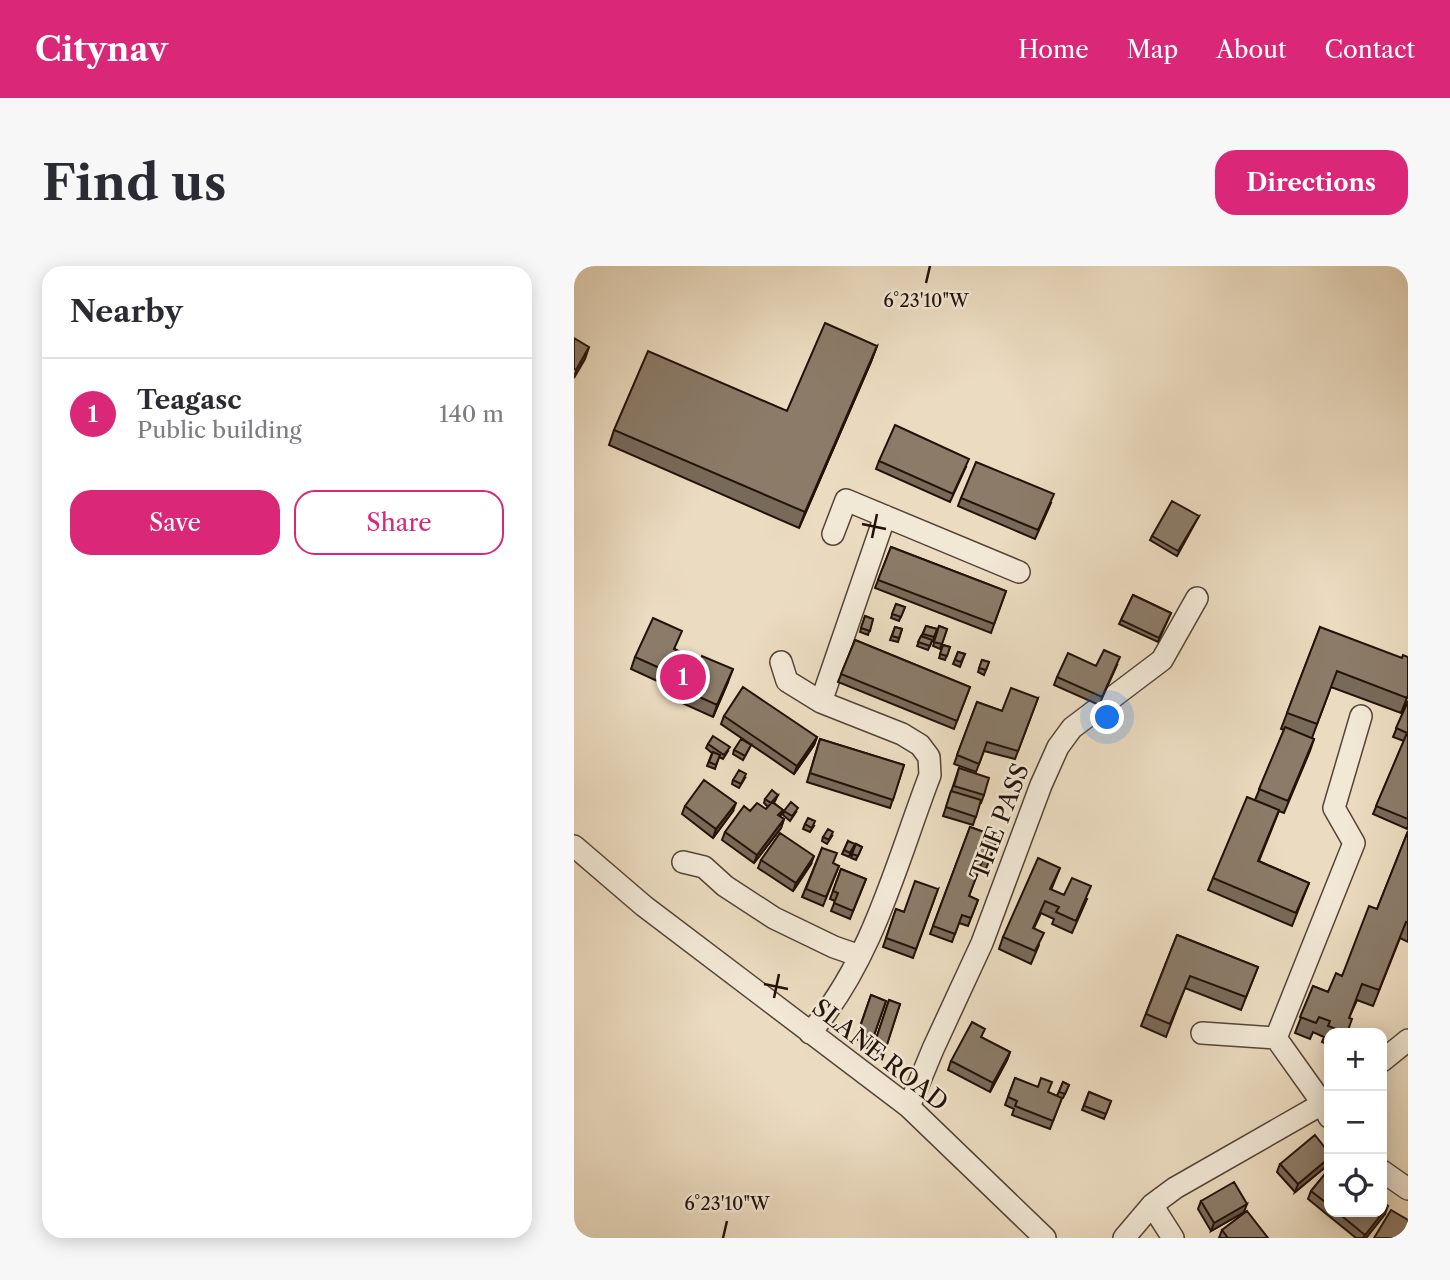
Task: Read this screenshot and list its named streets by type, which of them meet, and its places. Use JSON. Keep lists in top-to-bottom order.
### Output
{
  "streets": {
    "street": ["THE PASS", "SLANE ROAD"]
  },
  "crossings": [
    ["THE PASS", "SLANE ROAD"]
  ],
  "page": {
    "header": "Citynav",
    "nav": [
      "Home",
      "Map",
      "About",
      "Contact"
    ],
    "buttons": [
      "Directions",
      ["Save", "Share"]
    ],
    "title": "Find us",
    "heading": "Nearby",
    "list": [
      {
        "mark": "1",
        "name": "Teagasc",
        "note": "Public building",
        "value": "140 m"
      }
    ],
    "pins": "1",
    "map_buttons": ["+", "−"]
  },
  "coordinates": ["6°23'10\"W"]
}
